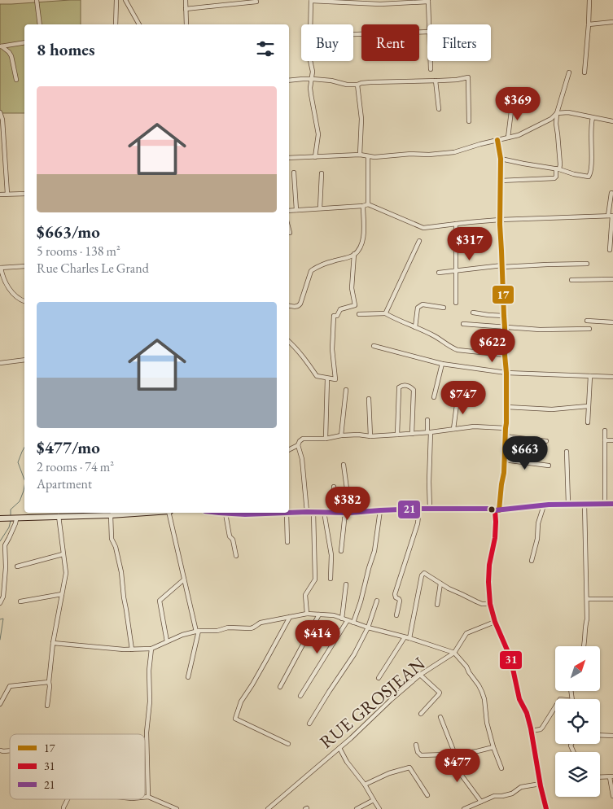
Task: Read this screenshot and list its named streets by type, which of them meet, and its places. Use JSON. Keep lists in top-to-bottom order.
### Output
{
  "streets": {
    "street": ["RUE GROSJEAN"]
  },
  "lines": ["transit line 17", "transit line 21", "transit line 31"],
  "legend": ["17", "31", "21"],
  "north": "top right",
  "page": {
    "chip": ["Buy", "Rent", "Filters"],
    "heading": "8 homes",
    "list": [
      {
        "name": "$663/mo",
        "note": "5 rooms · 138 m² · Rue Charles Le Grand"
      },
      {
        "name": "$477/mo",
        "note": "2 rooms · 74 m² · Apartment"
      }
    ],
    "price": [
      "$369",
      "$317",
      "$622",
      "$747",
      "$663",
      "$382",
      "$414",
      "$477"
    ]
  }
}
